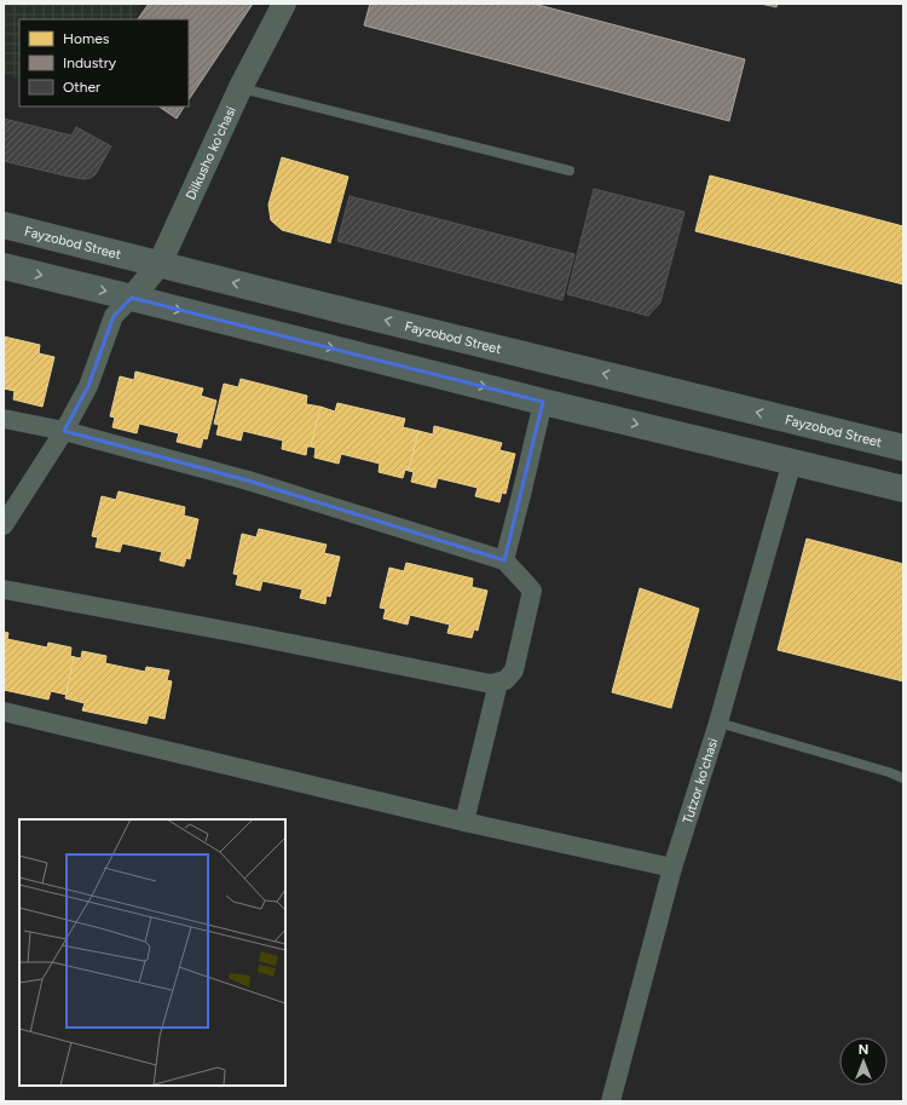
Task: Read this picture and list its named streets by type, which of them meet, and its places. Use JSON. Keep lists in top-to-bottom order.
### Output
{
  "streets": {
    "main road": ["Fayzobod Street"],
    "street": ["Dilkusho ko'chasi", "Tutzor ko'chasi"]
  },
  "crossings": [
    ["Dilkusho ko'chasi", "Fayzobod Street"]
  ],
  "legend": ["Homes", "Industry", "Other"],
  "north": "top"
}
